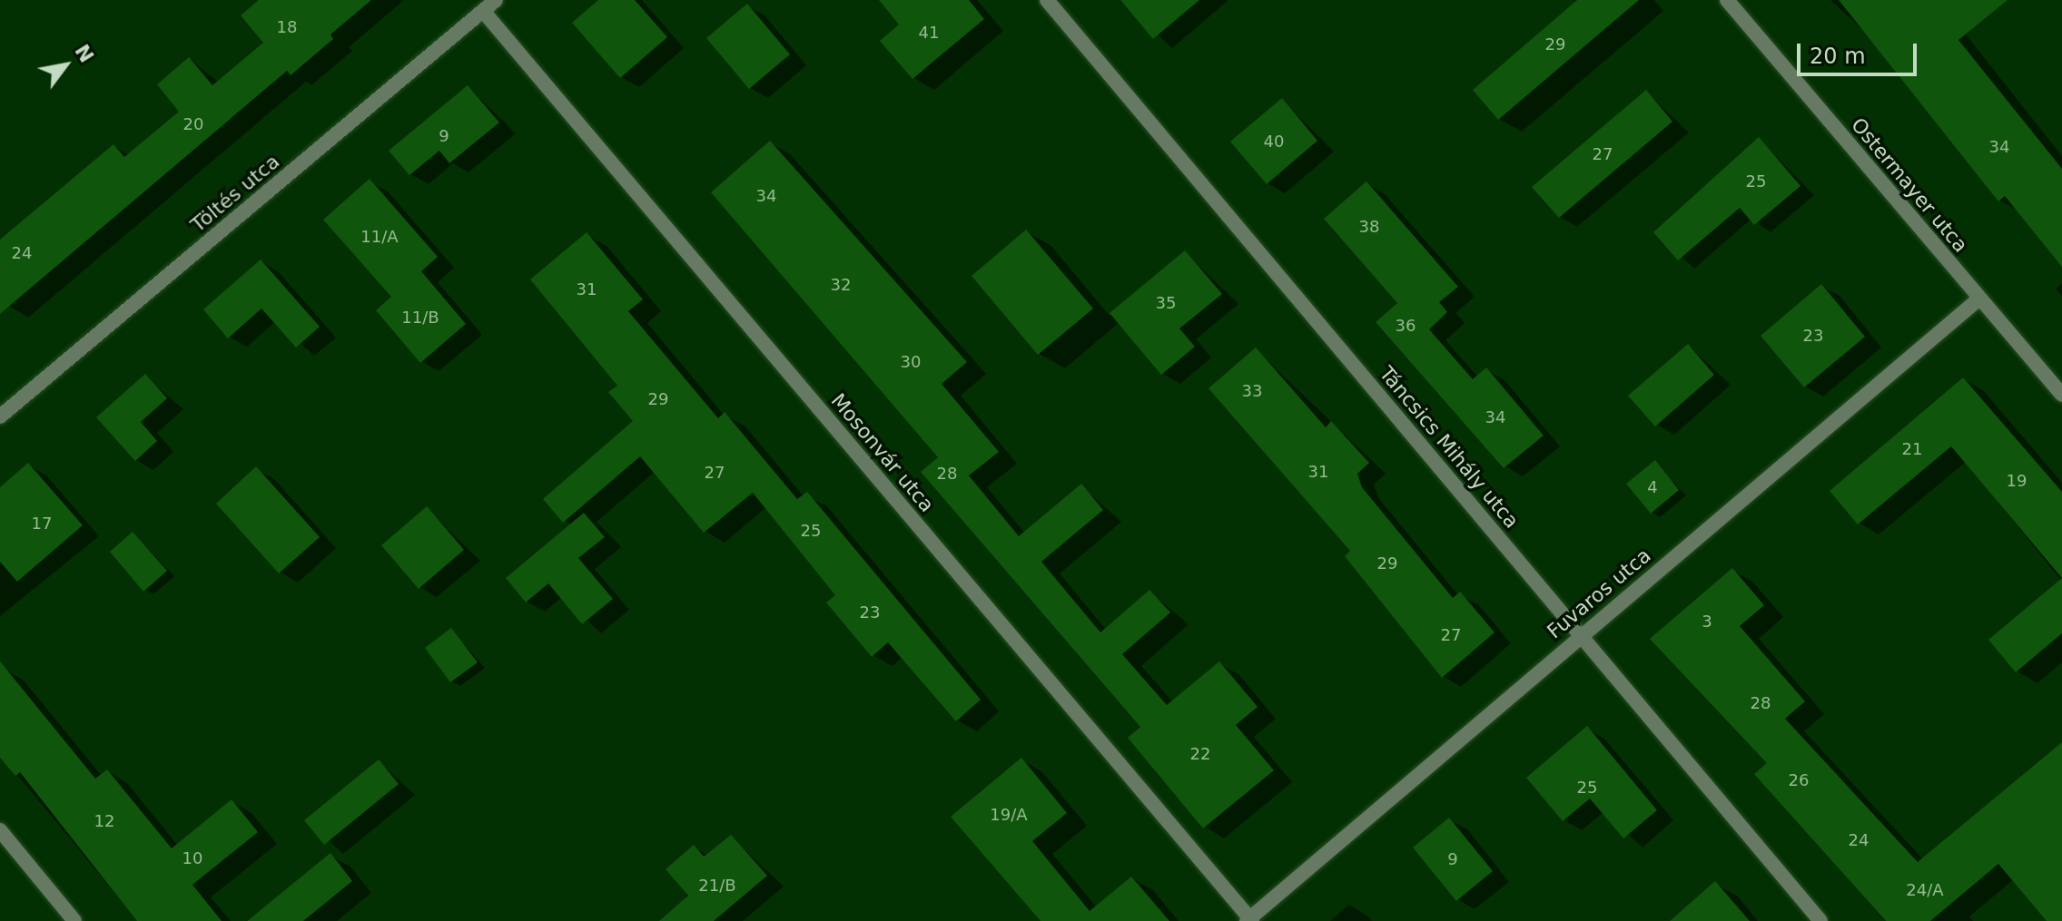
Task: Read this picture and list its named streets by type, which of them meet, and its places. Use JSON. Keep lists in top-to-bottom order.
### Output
{
  "streets": {
    "street": [
      "Ostermayer utca",
      "Töltés utca",
      "Táncsics Mihály utca",
      "Mosonvár utca",
      "Fuvaros utca"
    ]
  },
  "crossings": [
    ["Ostermayer utca", "Fuvaros utca"],
    ["Töltés utca", "Mosonvár utca"],
    ["Táncsics Mihály utca", "Fuvaros utca"],
    ["Mosonvár utca", "Fuvaros utca"]
  ],
  "house_numbers": [
    "18",
    "41",
    "29",
    "20",
    "9",
    "40",
    "34",
    "27",
    "25",
    "34",
    "38",
    "11/A",
    "24",
    "32",
    "31",
    "35",
    "11/B",
    "36",
    "23",
    "30",
    "33",
    "29",
    "34",
    "21",
    "31",
    "27",
    "28",
    "19",
    "4",
    "17",
    "25",
    "29",
    "23",
    "3",
    "27",
    "28",
    "22",
    "26",
    "25",
    "19/A",
    "12",
    "24",
    "10",
    "9",
    "21/B",
    "24/A"
  ],
  "scale_bar": "20 m",
  "north": "top right"
}
